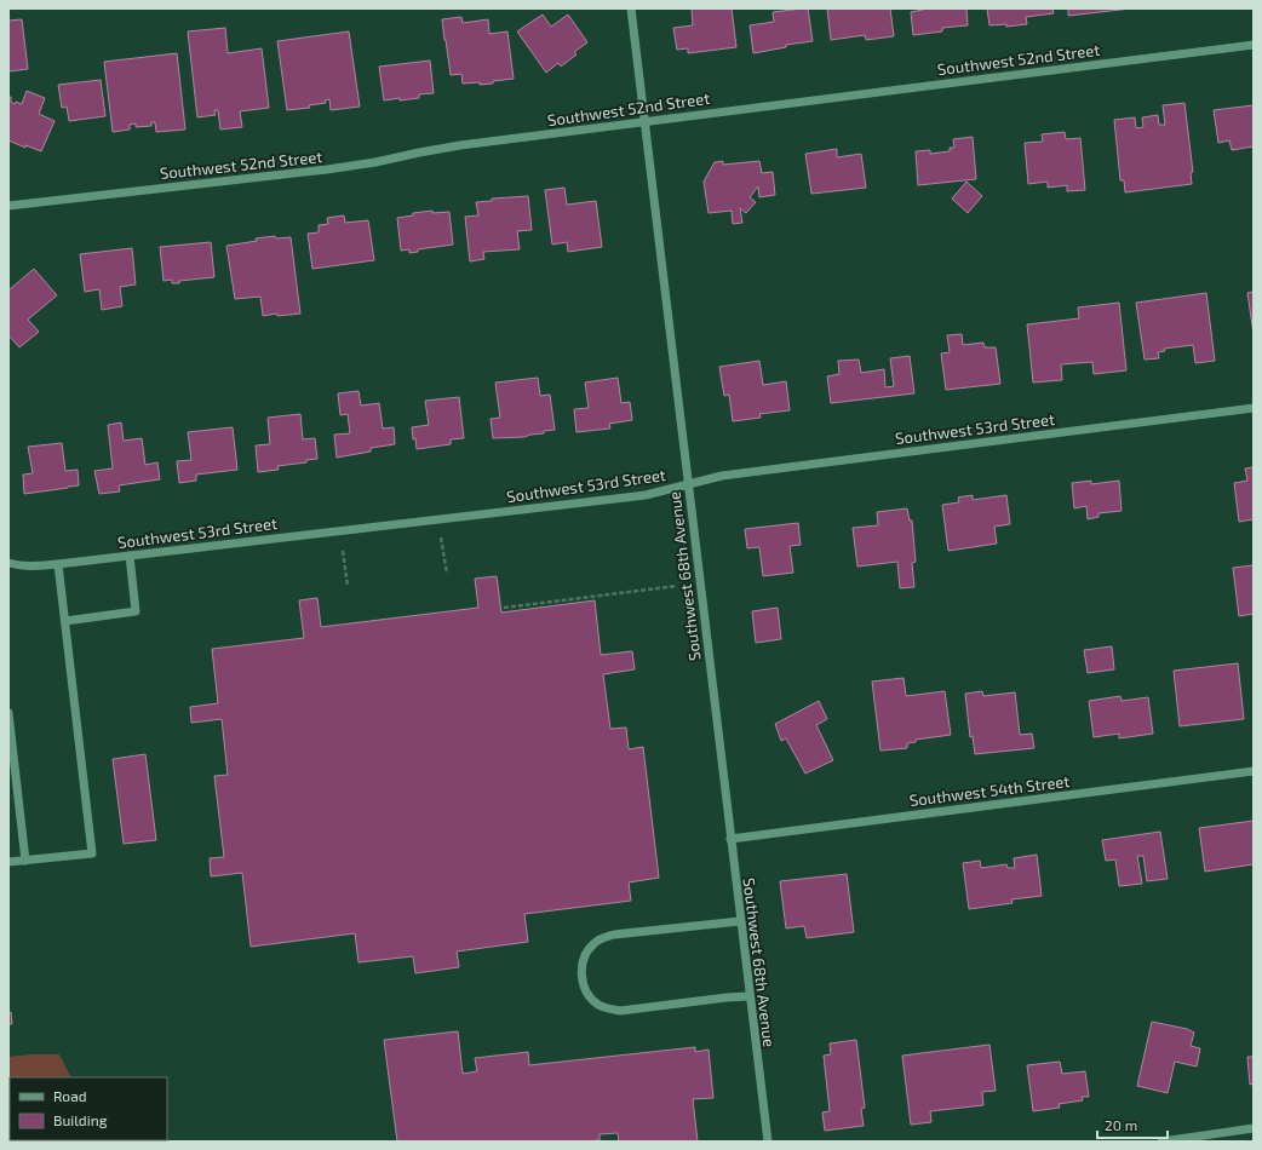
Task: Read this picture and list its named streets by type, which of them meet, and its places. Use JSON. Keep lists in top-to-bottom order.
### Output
{
  "streets": {
    "street": [
      "Southwest 52nd Street",
      "Southwest 53rd Street",
      "Southwest 68th Avenue",
      "Southwest 54th Street"
    ]
  },
  "crossings": [
    ["Southwest 52nd Street", "Southwest 68th Avenue"],
    ["Southwest 53rd Street", "Southwest 68th Avenue"],
    ["Southwest 68th Avenue", "Southwest 54th Street"]
  ],
  "legend": ["Road", "Building"],
  "scale_bar": "20 m"
}
